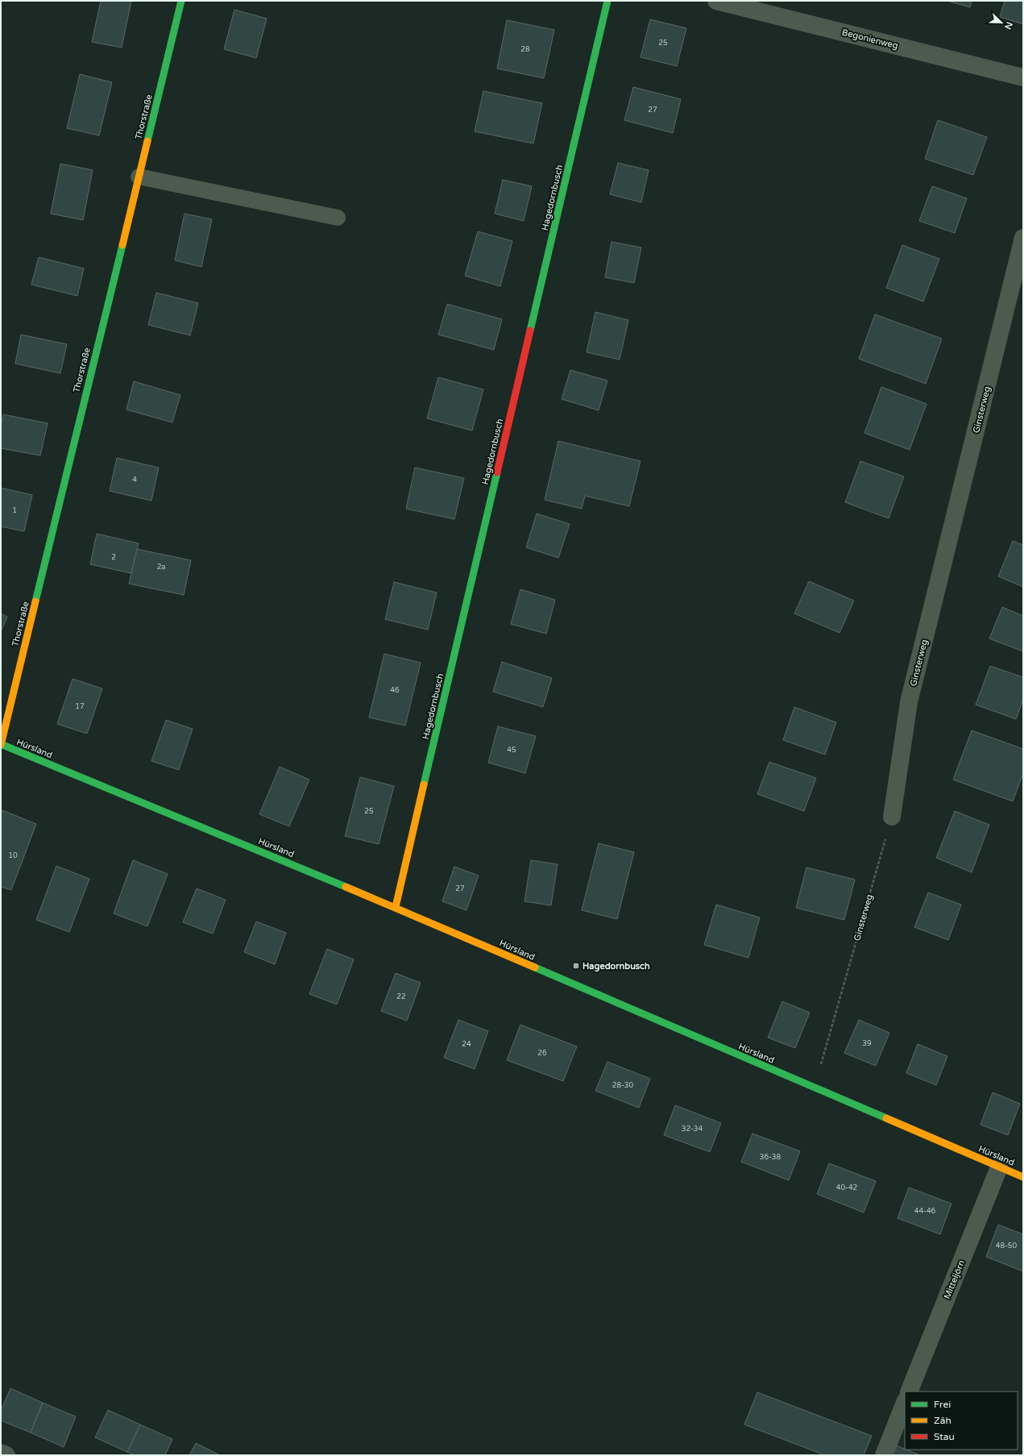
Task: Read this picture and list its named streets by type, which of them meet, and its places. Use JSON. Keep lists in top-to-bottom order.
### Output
{
  "streets": {
    "street": [
      "Begonienweg",
      "Thorstraße",
      "Hagedornbusch",
      "Ginsterweg",
      "Hürsland",
      "Mitteljörn"
    ]
  },
  "crossings": [
    ["Thorstraße", "Hürsland"],
    ["Hagedornbusch", "Hürsland"],
    ["Ginsterweg", "Hürsland"],
    ["Hürsland", "Mitteljörn"]
  ],
  "places": {
    "transit": ["Hagedornbusch"]
  },
  "house_numbers": [
    "25",
    "28",
    "27",
    "4",
    "1",
    "2",
    "2a",
    "46",
    "17",
    "45",
    "25",
    "10",
    "27",
    "22",
    "39",
    "24",
    "26",
    "28-30",
    "32-34",
    "36-38",
    "40-42",
    "44-46",
    "48-50"
  ],
  "legend": ["Frei", "Zäh", "Stau"],
  "north": "bottom right"
}
